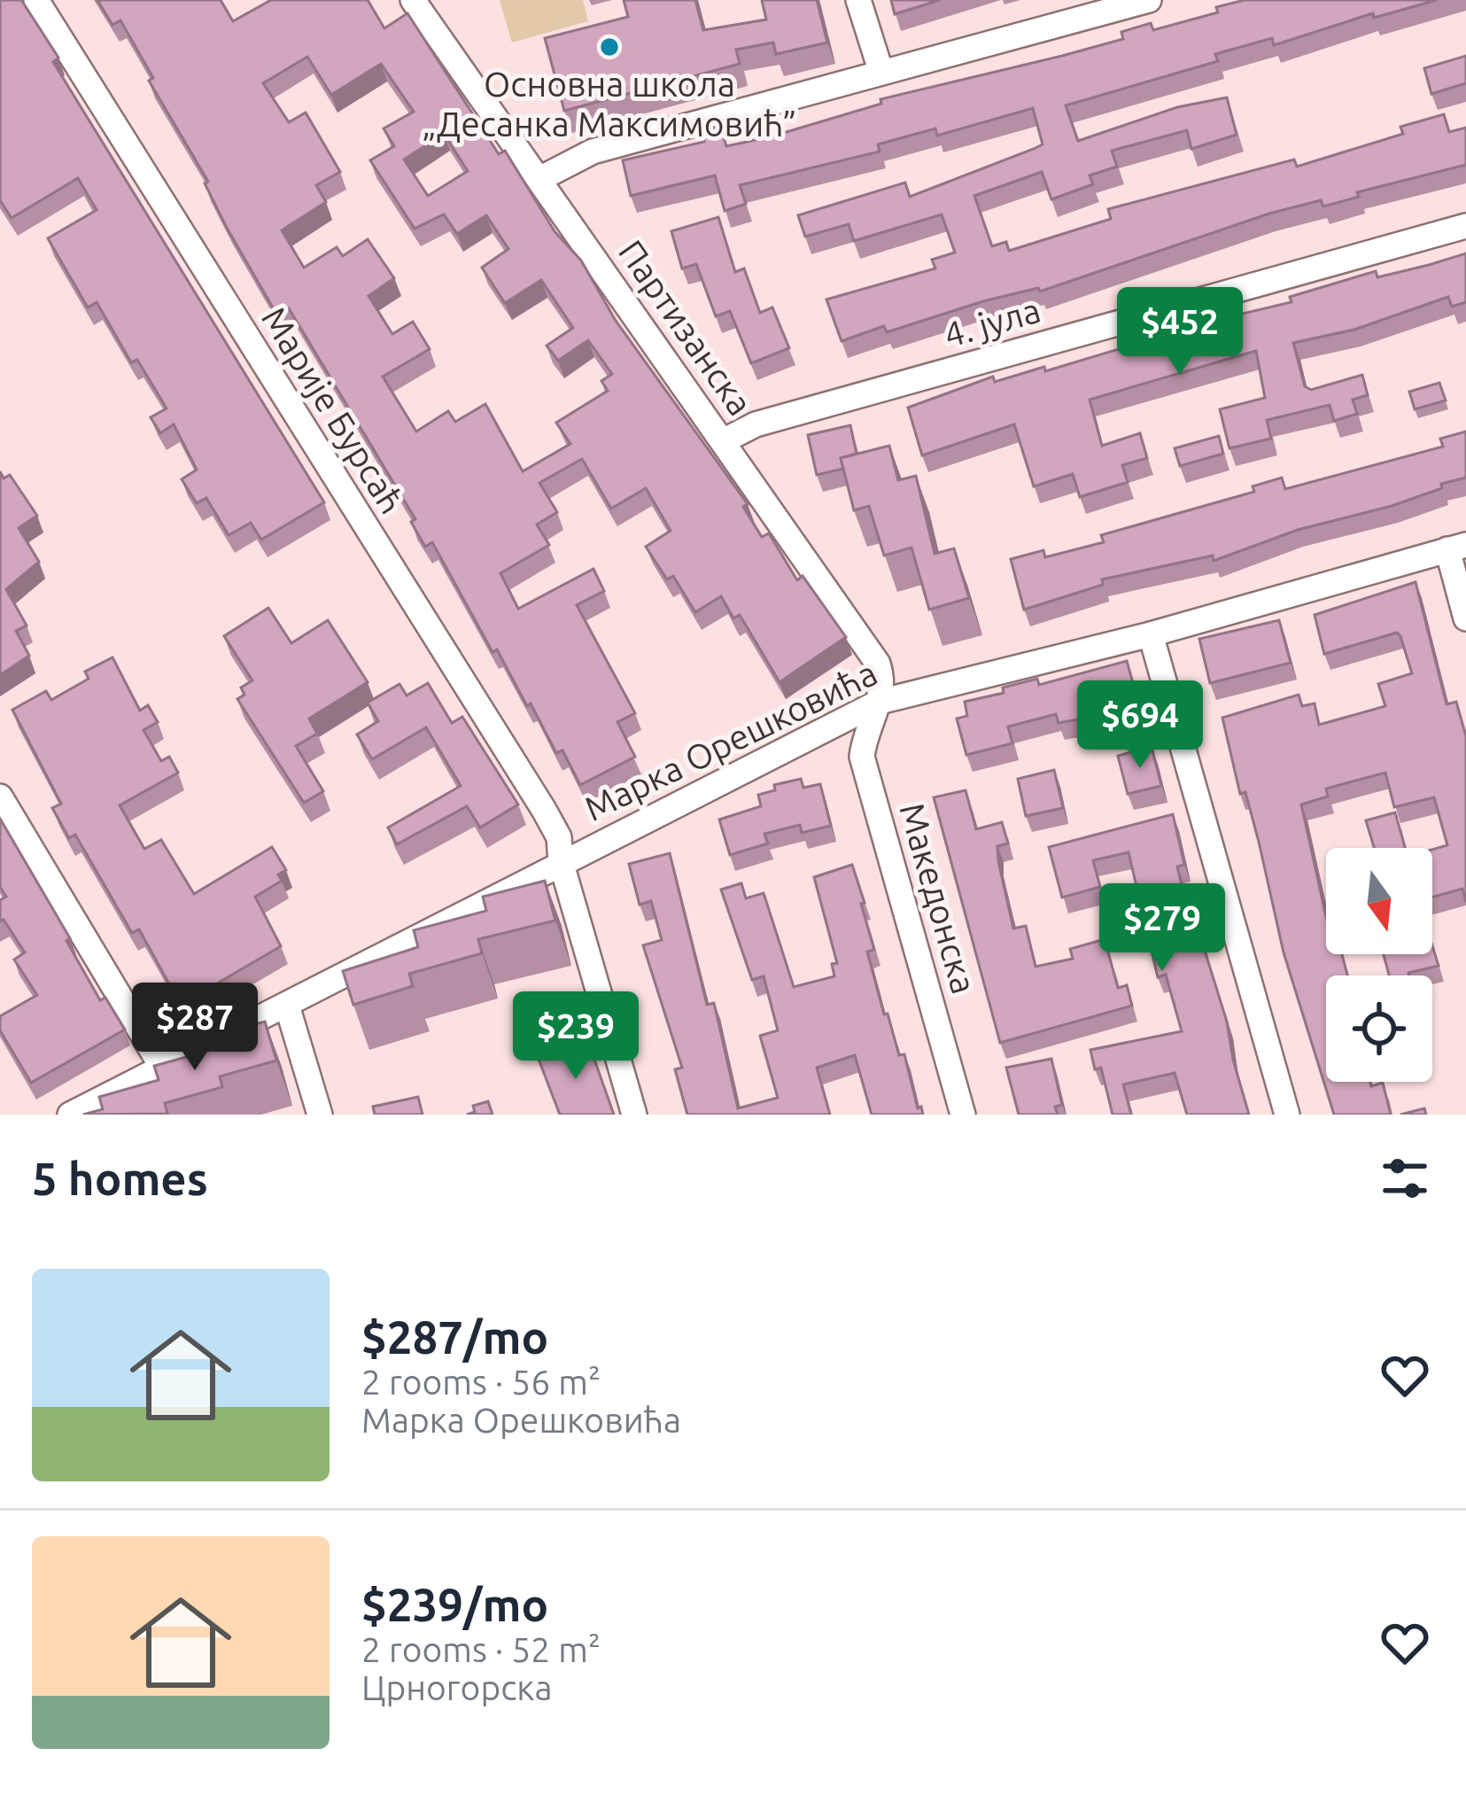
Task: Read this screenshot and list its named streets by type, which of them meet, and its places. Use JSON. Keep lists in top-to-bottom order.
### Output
{
  "streets": {
    "street": [
      "4. јула",
      "Партизанска",
      "Марије Бурсаћ",
      "Марка Орешковића",
      "Македонска"
    ]
  },
  "crossings": [
    ["4. јула", "Партизанска"],
    ["Партизанска", "Марка Орешковића"],
    ["Партизанска", "Македонска"],
    ["Марије Бурсаћ", "Марка Орешковића"],
    ["Марка Орешковића", "Македонска"]
  ],
  "places": ["Основна школа „Десанка Максимовић”"],
  "north": "bottom",
  "page": {
    "price": [
      "$452",
      "$694",
      "$279",
      "$287",
      "$239"
    ],
    "heading": "5 homes",
    "list": [
      {
        "name": "$287/mo",
        "note": "2 rooms · 56 m² · Марка Орешковића"
      },
      {
        "name": "$239/mo",
        "note": "2 rooms · 52 m² · Црногорска"
      }
    ]
  }
}
